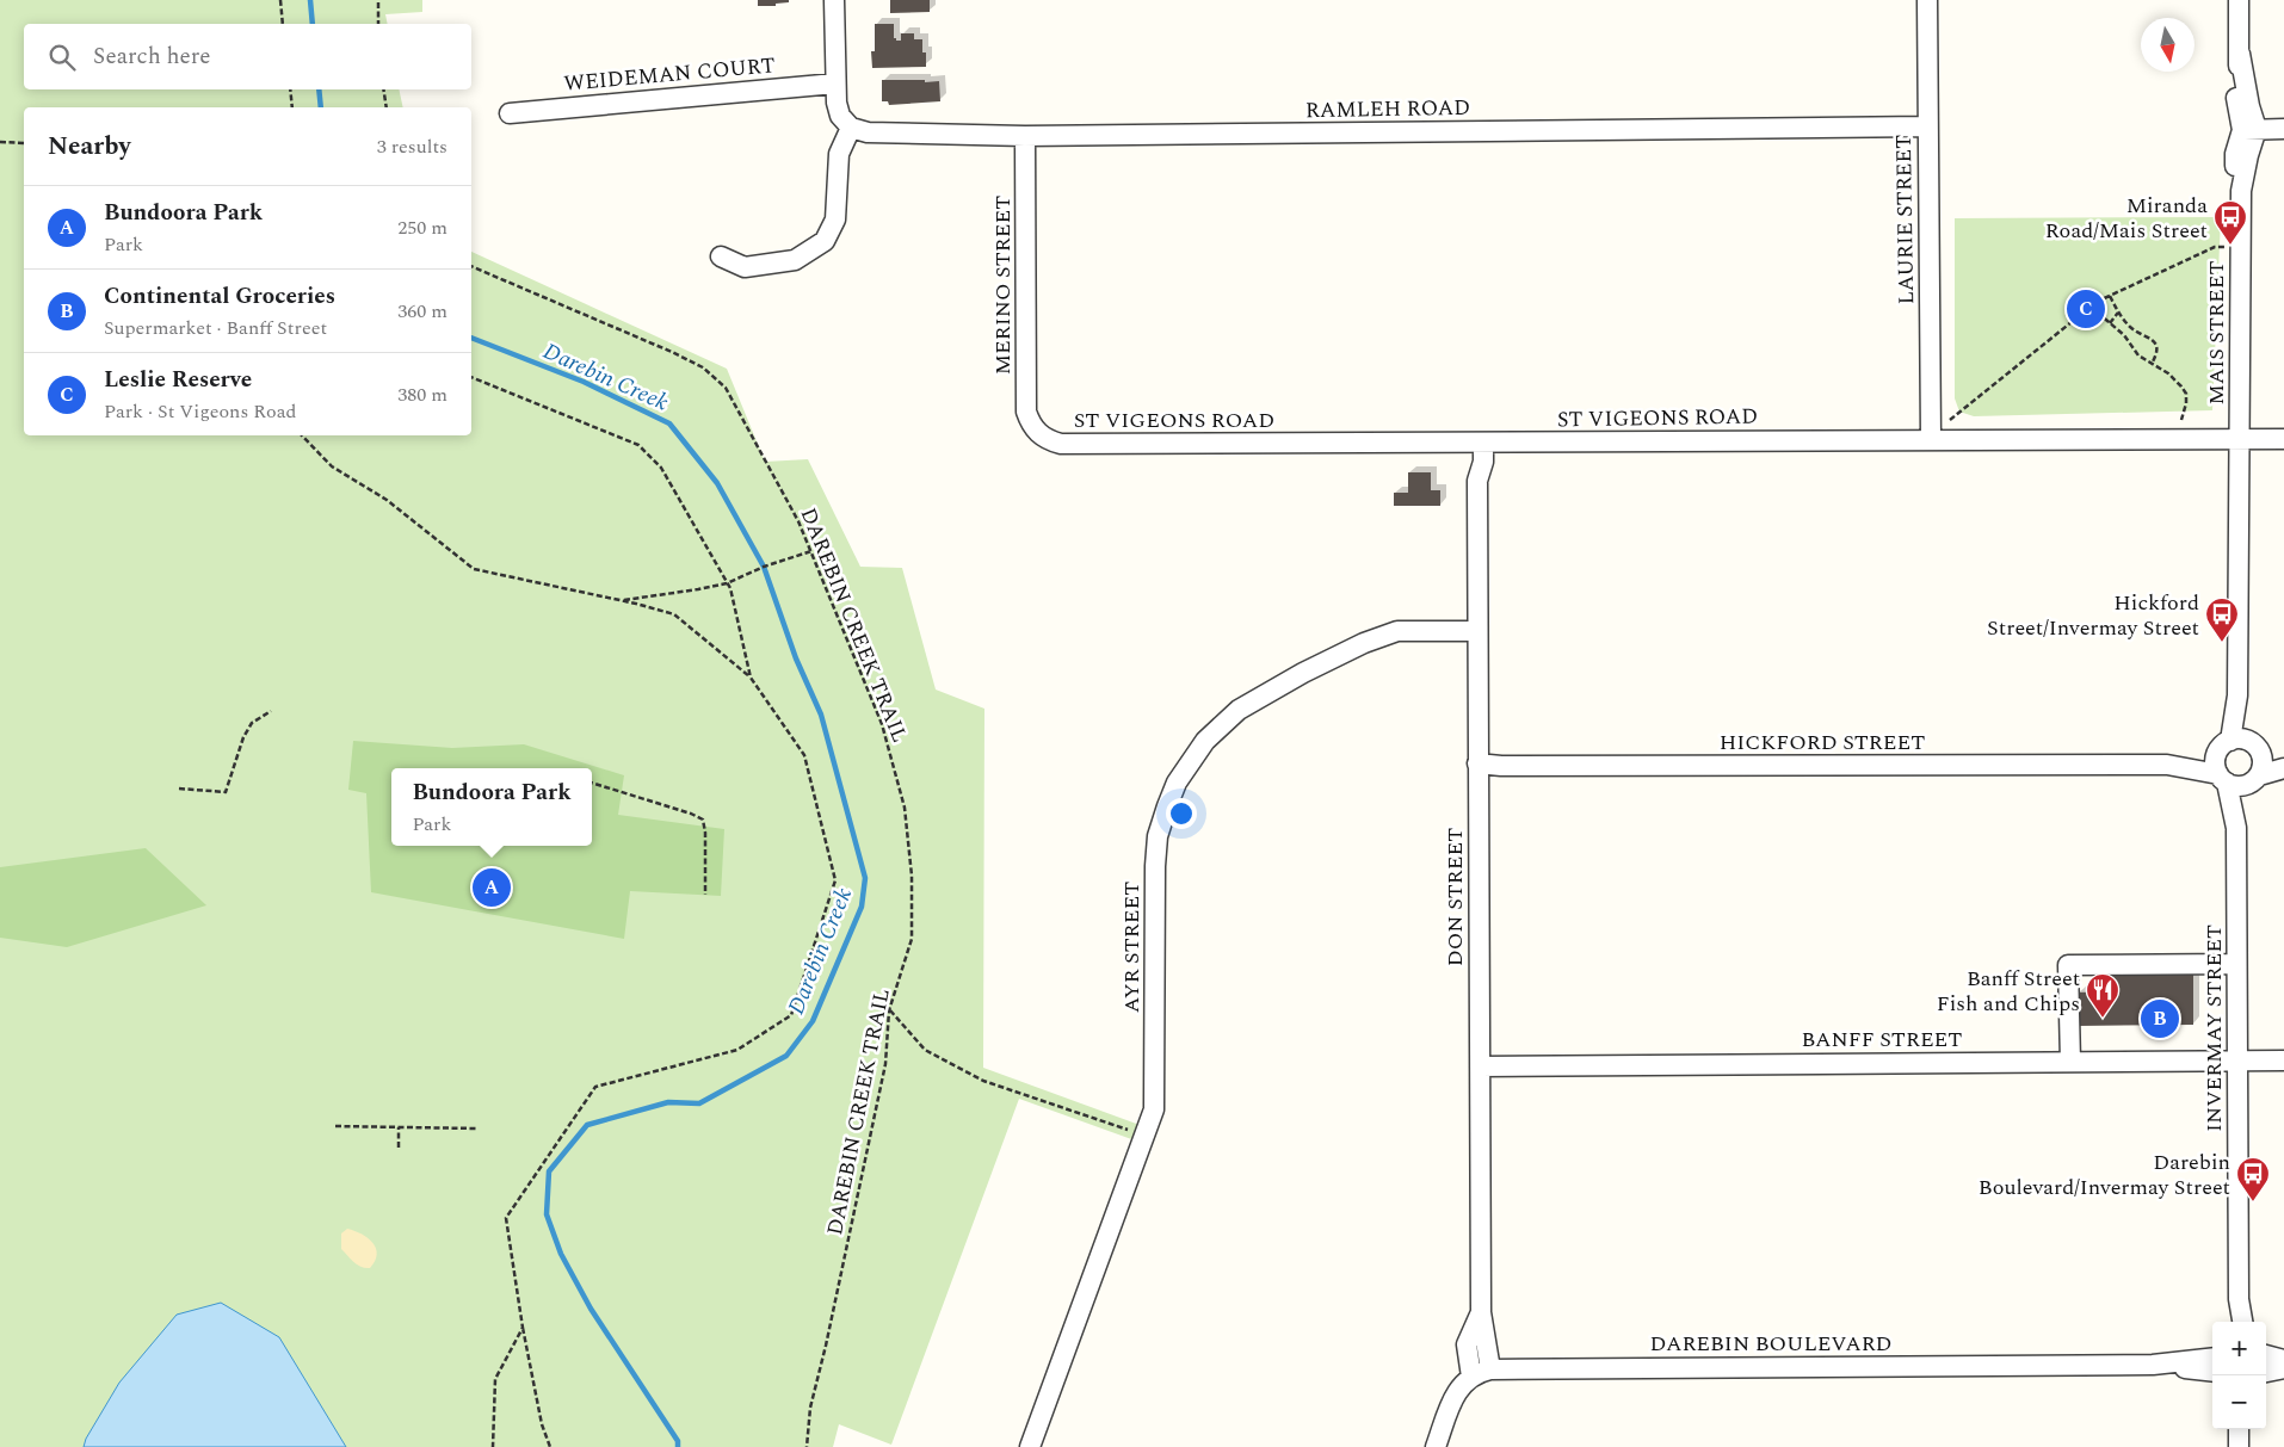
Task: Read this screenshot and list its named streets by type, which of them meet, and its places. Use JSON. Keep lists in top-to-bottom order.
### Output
{
  "streets": {
    "street": [
      "WEIDEMAN COURT",
      "RAMLEH ROAD",
      "LAURIE STREET",
      "MERINO STREET",
      "MAIS STREET",
      "ST VIGEONS ROAD",
      "HICKFORD STREET",
      "DON STREET",
      "AYR STREET",
      "INVERMAY STREET",
      "BANFF STREET",
      "DAREBIN BOULEVARD"
    ],
    "path": ["DAREBIN CREEK TRAIL"]
  },
  "crossings": [
    ["RAMLEH ROAD", "LAURIE STREET"],
    ["RAMLEH ROAD", "MERINO STREET"],
    ["LAURIE STREET", "ST VIGEONS ROAD"],
    ["MERINO STREET", "ST VIGEONS ROAD"],
    ["MAIS STREET", "ST VIGEONS ROAD"],
    ["ST VIGEONS ROAD", "DON STREET"],
    ["HICKFORD STREET", "DON STREET"],
    ["HICKFORD STREET", "INVERMAY STREET"],
    ["DON STREET", "AYR STREET"],
    ["DON STREET", "BANFF STREET"],
    ["DON STREET", "DAREBIN BOULEVARD"],
    ["INVERMAY STREET", "BANFF STREET"]
  ],
  "water": ["Darebin Creek"],
  "places": {
    "bus stop": ["Miranda Road/Mais Street", "Hickford Street/Invermay Street", "Darebin Boulevard/Invermay Street"],
    "restaurant": ["Banff Street Fish and Chips"]
  },
  "north": "bottom",
  "page": {
    "search": "Search here",
    "heading": ["Nearby", "3 results"],
    "list": [
      {
        "mark": "A",
        "name": "Bundoora Park",
        "note": "Park",
        "value": "250 m"
      },
      {
        "mark": "B",
        "name": "Continental Groceries",
        "note": "Supermarket · Banff Street",
        "value": "360 m"
      },
      {
        "mark": "C",
        "name": "Leslie Reserve",
        "note": "Park · St Vigeons Road",
        "value": "380 m"
      }
    ],
    "pins": ["C", "A", "B"],
    "popup": ["Bundoora Park", "Park"],
    "map_buttons": ["+", "−"]
  }
}
